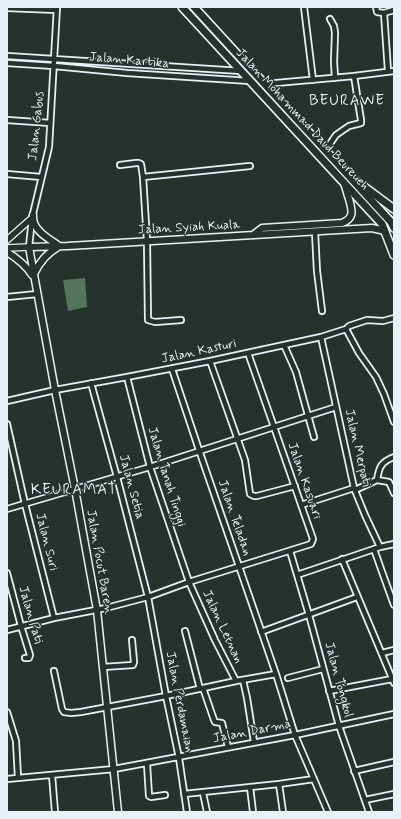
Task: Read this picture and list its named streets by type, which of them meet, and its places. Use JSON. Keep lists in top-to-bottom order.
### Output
{
  "streets": {
    "main road": ["Jalan Mohammad Daud Beureueh", "Jalan Syiah Kuala", "Jalan Pocut Baren"],
    "street": [
      "Jalan Kartika",
      "Jalan Gabus",
      "Jalan Kasturi",
      "Jalan Merpati",
      "Jalan Tanah Tinggi",
      "Jalan Kasuari",
      "Jalan Setia",
      "Jalan Teladan",
      "Jalan Suri",
      "Jalan Pati",
      "Jalan Letnan",
      "Jalan Tongkol",
      "Jalan Perdamaian",
      "Jalan Darma"
    ]
  },
  "crossings": [
    ["Jalan Kartika", "Jalan Mohammad Daud Beureueh"],
    ["Jalan Kartika", "Jalan Gabus"],
    ["Jalan Mohammad Daud Beureueh", "Jalan Syiah Kuala"],
    ["Jalan Gabus", "Jalan Syiah Kuala"],
    ["Jalan Gabus", "Jalan Pocut Baren"],
    ["Jalan Syiah Kuala", "Jalan Pocut Baren"],
    ["Jalan Kasturi", "Jalan Merpati"],
    ["Jalan Kasturi", "Jalan Tanah Tinggi"],
    ["Jalan Kasturi", "Jalan Kasuari"],
    ["Jalan Kasturi", "Jalan Setia"],
    ["Jalan Kasturi", "Jalan Teladan"],
    ["Jalan Kasturi", "Jalan Pocut Baren"],
    ["Jalan Tanah Tinggi", "Jalan Kasuari"],
    ["Jalan Tanah Tinggi", "Jalan Letnan"],
    ["Jalan Kasuari", "Jalan Setia"],
    ["Jalan Kasuari", "Jalan Teladan"],
    ["Jalan Kasuari", "Jalan Suri"],
    ["Jalan Kasuari", "Jalan Pocut Baren"],
    ["Jalan Kasuari", "Jalan Pati"],
    ["Jalan Kasuari", "Jalan Letnan"],
    ["Jalan Kasuari", "Jalan Tongkol"],
    ["Jalan Kasuari", "Jalan Perdamaian"],
    ["Jalan Setia", "Jalan Perdamaian"],
    ["Jalan Teladan", "Jalan Darma"],
    ["Jalan Pocut Baren", "Jalan Darma"],
    ["Jalan Tongkol", "Jalan Darma"],
    ["Jalan Perdamaian", "Jalan Darma"]
  ],
  "districts": ["BEURAWE", "KEURAMAT"]
}
